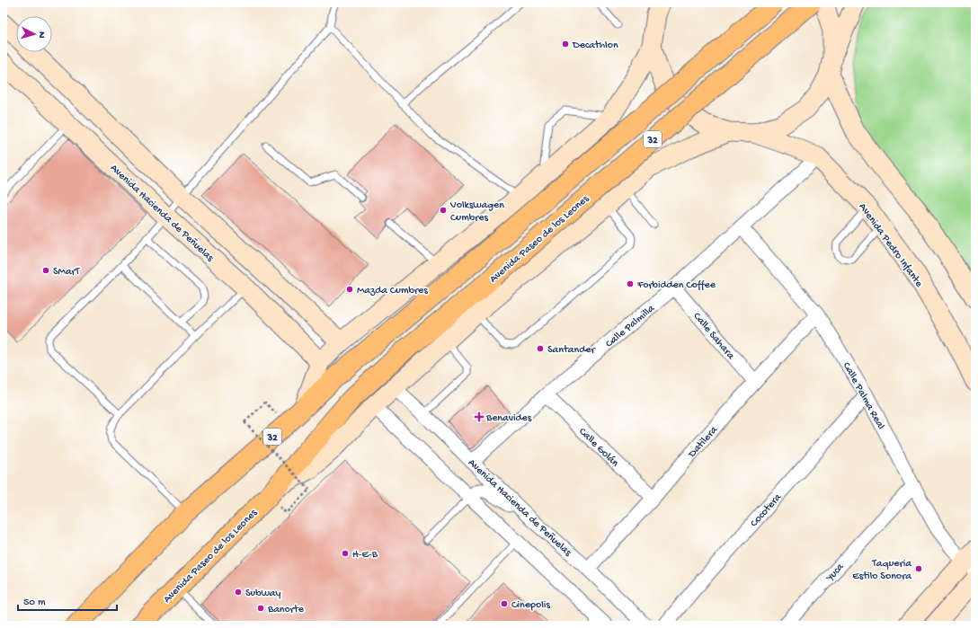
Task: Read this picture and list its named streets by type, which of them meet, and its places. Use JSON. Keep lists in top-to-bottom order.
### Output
{
  "streets": {
    "main road": ["32", "Avenida Paseo de los Leones"],
    "street": [
      "Avenida Hacienda de Peñuelas",
      "Avenida Pedro Infante",
      "Calle Palmilla",
      "Calle Sahara",
      "Calle Palma Real",
      "Datilera",
      "Calle Golán",
      "Cocotera",
      "Yuca"
    ]
  },
  "crossings": [
    ["Avenida Hacienda de Peñuelas", "Avenida Paseo de los Leones"],
    ["Avenida Hacienda de Peñuelas", "Calle Palmilla"],
    ["Avenida Hacienda de Peñuelas", "Datilera"],
    ["Avenida Pedro Infante", "Calle Palmilla"],
    ["Calle Palmilla", "Calle Sahara"],
    ["Calle Palmilla", "Calle Palma Real"],
    ["Calle Palmilla", "Calle Golán"],
    ["Calle Sahara", "Datilera"],
    ["Calle Palma Real", "Datilera"],
    ["Calle Palma Real", "Cocotera"],
    ["Calle Palma Real", "Yuca"],
    ["Datilera", "Calle Golán"]
  ],
  "places": {
    "other": [
      "Decathlon",
      "Volkswagen Cumbres",
      "SMarT",
      "Forbidden Coffee",
      "Mazda Cumbres",
      "Santander",
      "H-E-B",
      "Taqueria Estilo Sonora",
      "Subway",
      "Cinepolis",
      "Banorte"
    ],
    "health": ["Benavides"]
  },
  "scale_bar": "50 m",
  "north": "right"
}
